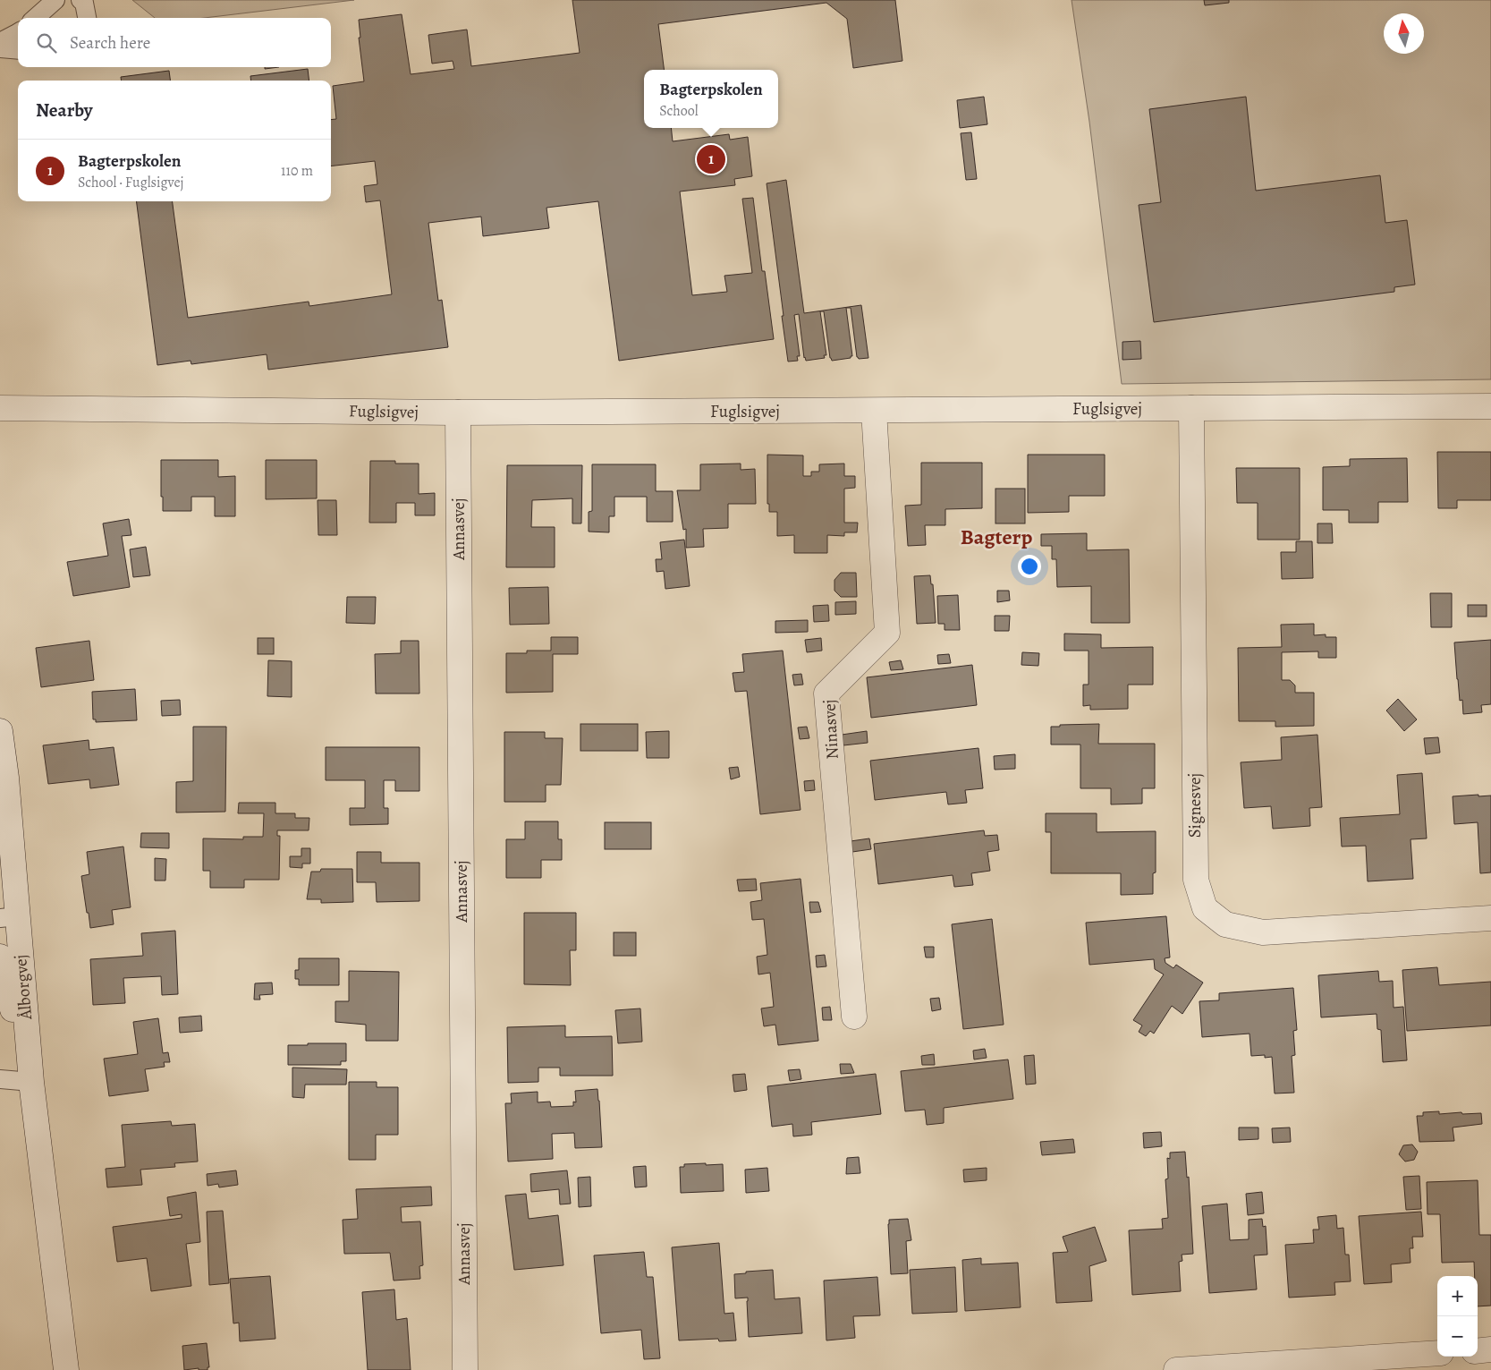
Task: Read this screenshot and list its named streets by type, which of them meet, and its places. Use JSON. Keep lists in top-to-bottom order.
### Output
{
  "streets": {
    "street": [
      "Fuglsigvej",
      "Annasvej",
      "Ninasvej",
      "Signesvej",
      "Ålborgvej"
    ]
  },
  "crossings": [
    ["Fuglsigvej", "Annasvej"],
    ["Fuglsigvej", "Ninasvej"],
    ["Fuglsigvej", "Signesvej"]
  ],
  "districts": ["Bagterp"],
  "north": "top",
  "page": {
    "search": "Search here",
    "popup": ["Bagterpskolen", "School"],
    "heading": "Nearby",
    "list": [
      {
        "mark": "1",
        "name": "Bagterpskolen",
        "note": "School · Fuglsigvej",
        "value": "110 m"
      }
    ],
    "pins": "1",
    "map_buttons": ["+", "−"]
  }
}
